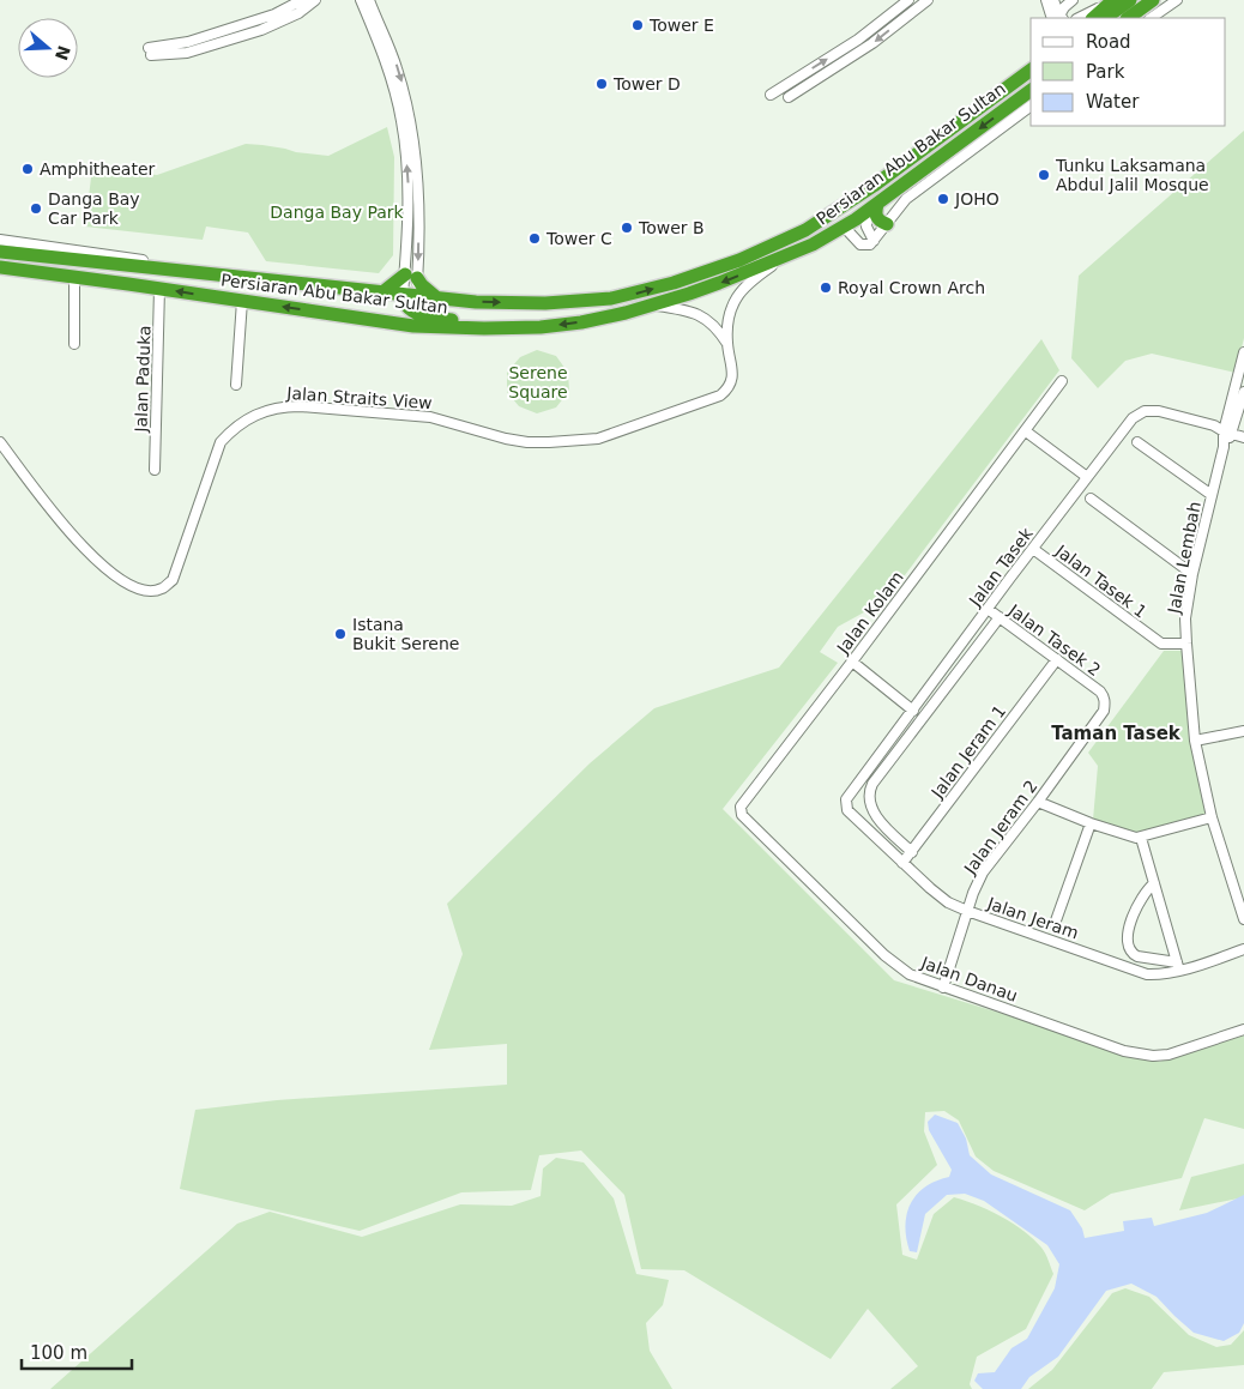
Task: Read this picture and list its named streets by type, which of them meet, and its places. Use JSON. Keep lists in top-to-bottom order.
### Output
{
  "streets": {
    "highway": ["Persiaran Abu Bakar Sultan"],
    "street": [
      "Jalan Paduka",
      "Jalan Straits View",
      "Jalan Lembah",
      "Jalan Tasek",
      "Jalan Tasek 1",
      "Jalan Kolam",
      "Jalan Tasek 2",
      "Jalan Jeram 1",
      "Jalan Jeram 2",
      "Jalan Jeram",
      "Jalan Danau"
    ]
  },
  "crossings": [
    ["Persiaran Abu Bakar Sultan", "Jalan Paduka"],
    ["Persiaran Abu Bakar Sultan", "Jalan Straits View"],
    ["Jalan Lembah", "Jalan Tasek"],
    ["Jalan Lembah", "Jalan Tasek 1"],
    ["Jalan Tasek", "Jalan Tasek 1"],
    ["Jalan Tasek", "Jalan Tasek 2"],
    ["Jalan Tasek", "Jalan Jeram 1"],
    ["Jalan Tasek", "Jalan Jeram"],
    ["Jalan Kolam", "Jalan Danau"],
    ["Jalan Tasek 2", "Jalan Jeram 1"],
    ["Jalan Tasek 2", "Jalan Jeram 2"],
    ["Jalan Jeram 1", "Jalan Jeram"],
    ["Jalan Jeram 2", "Jalan Jeram"],
    ["Jalan Jeram 2", "Jalan Danau"]
  ],
  "districts": ["Taman Tasek"],
  "parks": ["Danga Bay Park", "Serene Square"],
  "places": [
    "Tower E",
    "Tower D",
    "Amphitheater",
    "Tunku Laksamana Abdul Jalil Mosque",
    "JOHO",
    "Danga Bay Car Park",
    "Tower B",
    "Tower C",
    "Royal Crown Arch",
    "Istana Bukit Serene"
  ],
  "legend": ["Road", "Park", "Water"],
  "scale_bar": "100 m",
  "north": "right"
}
